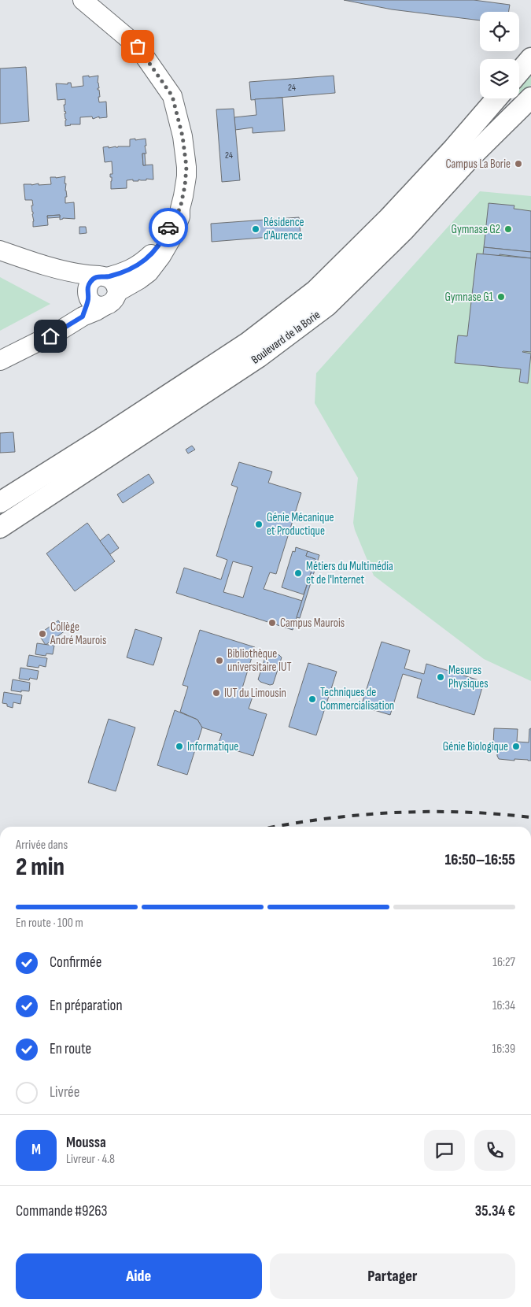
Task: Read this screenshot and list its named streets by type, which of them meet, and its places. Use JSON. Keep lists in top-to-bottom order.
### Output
{
  "streets": {
    "main road": ["Boulevard de la Borie"]
  },
  "places": [
    "Campus La Borie",
    "Résidence d'Aurence",
    "Gymnase G2",
    "Gymnase G1",
    "Génie Mécanique et Productique",
    "Métiers du Multimédia et de l'Internet",
    "Campus Maurois",
    "Collège André Maurois",
    "Bibliothèque universitaire IUT",
    "Mesures Physiques",
    "IUT du Limousin",
    "Techniques de Commercialisation",
    "Informatique",
    "Génie Biologique"
  ],
  "house_numbers": ["24", "24"],
  "page": {
    "heading": ["2 min", "Arrivée dans", "16:50–16:55"],
    "panel": [
      "Moussa",
      "Livreur · 4.8",
      "Commande #9263",
      "35.34 €"
    ],
    "bar": "En route · 100 m",
    "list": [
      ["Confirmée", "16:27"],
      ["En préparation", "16:34"],
      ["En route", "16:39"],
      "Livrée"
    ],
    "round": "M",
    "buttons": ["Aide", "Partager"]
  }
}
